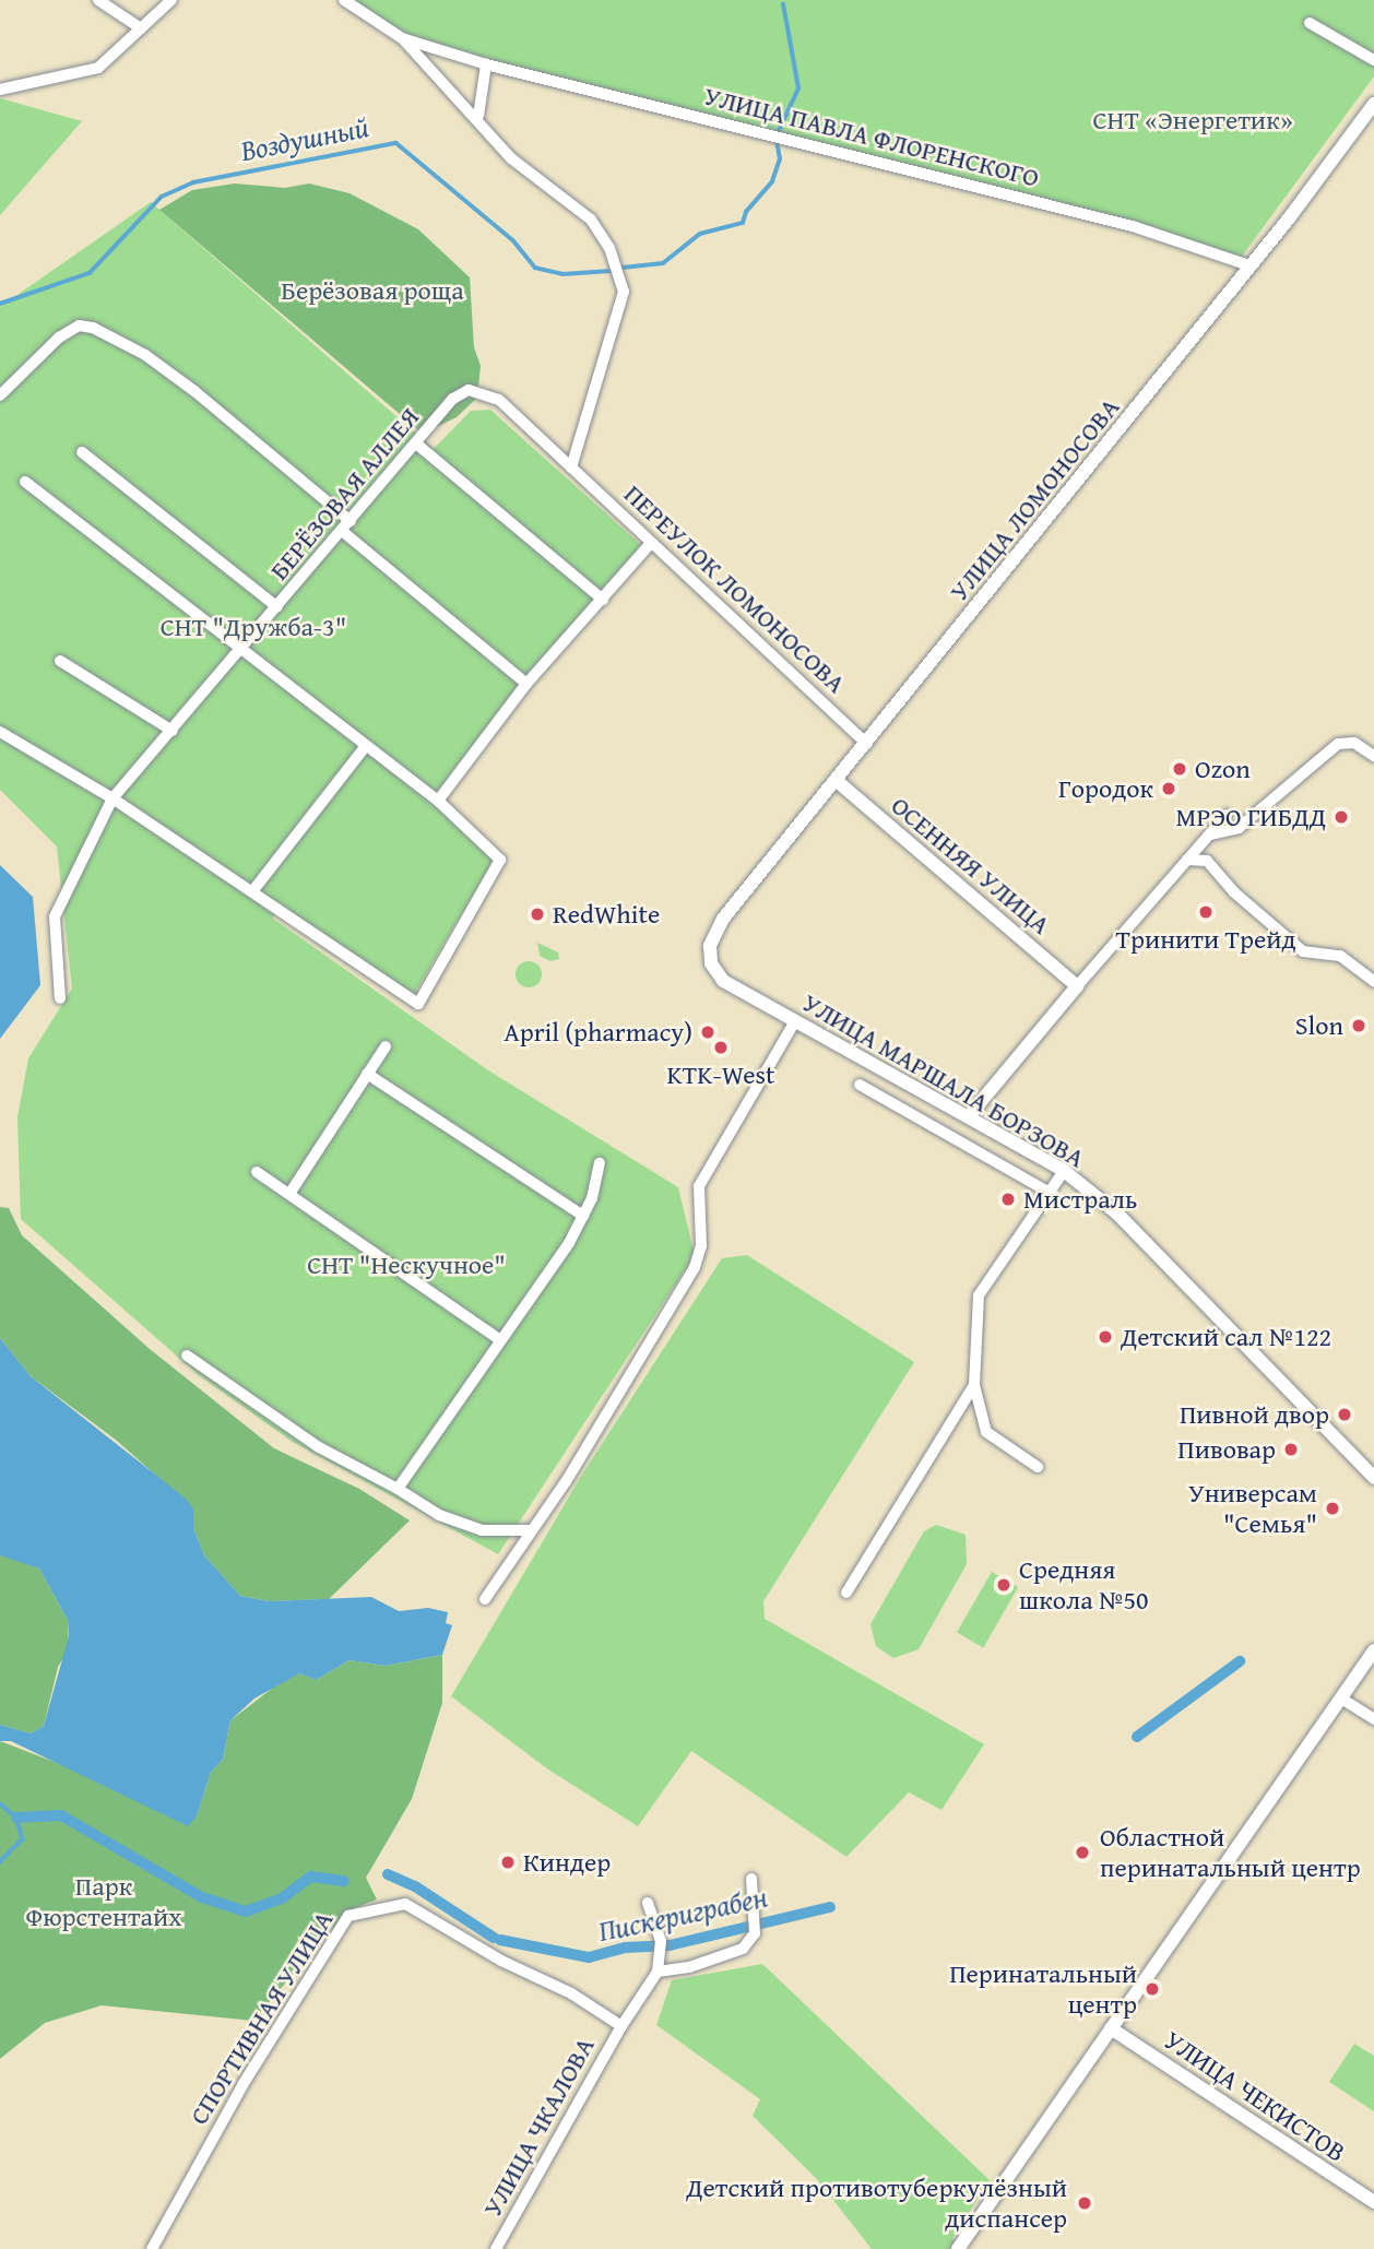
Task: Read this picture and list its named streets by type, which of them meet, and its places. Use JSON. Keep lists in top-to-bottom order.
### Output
{
  "streets": {
    "main road": [
      "УЛИЦА ЛОМОНОСОВА",
      "ОСЕННЯЯ УЛИЦА",
      "УЛИЦА МАРШАЛА БОРЗОВА",
      "УЛИЦА ЧЕКИСТОВ"
    ],
    "street": [
      "УЛИЦА ПАВЛА ФЛОРЕНСКОГО",
      "БЕРЁЗОВАЯ АЛЛЕЯ",
      "ПЕРЕУЛОК ЛОМОНОСОВА",
      "СПОРТИВНАЯ УЛИЦА",
      "УЛИЦА ЧКАЛОВА"
    ]
  },
  "crossings": [
    ["УЛИЦА ПАВЛА ФЛОРЕНСКОГО", "БЕРЁЗОВАЯ АЛЛЕЯ"],
    ["УЛИЦА ПАВЛА ФЛОРЕНСКОГО", "УЛИЦА ЛОМОНОСОВА"],
    ["УЛИЦА ПАВЛА ФЛОРЕНСКОГО", "ПЕРЕУЛОК ЛОМОНОСОВА"],
    ["БЕРЁЗОВАЯ АЛЛЕЯ", "ПЕРЕУЛОК ЛОМОНОСОВА"],
    ["УЛИЦА ЛОМОНОСОВА", "ПЕРЕУЛОК ЛОМОНОСОВА"],
    ["УЛИЦА ЛОМОНОСОВА", "ОСЕННЯЯ УЛИЦА"],
    ["УЛИЦА ЛОМОНОСОВА", "УЛИЦА МАРШАЛА БОРЗОВА"],
    ["СПОРТИВНАЯ УЛИЦА", "УЛИЦА ЧКАЛОВА"]
  ],
  "water": ["Воздушный", "Пискериграбен"],
  "parks": [
    "СНТ «Энергетик»",
    "Берёзовая роща",
    "СНТ \"Дружба-3\"",
    "СНТ \"Нескучное\"",
    "Парк Фюрстентайх"
  ],
  "places": [
    "Ozon",
    "Городок",
    "МРЭО ГИБДД",
    "Тринити Трейд",
    "RedWhite",
    "Slon",
    "April (pharmacy)",
    "KTK-West",
    "Мистраль",
    "Детский сал №122",
    "Пивной двор",
    "Пивовар",
    "Универсам \"Семья\"",
    "Средняя школа №50",
    "Областной перинатальный центр",
    "Киндер",
    "Перинатальный центр",
    "Детский противотуберкулёзный диспансер"
  ]
}
